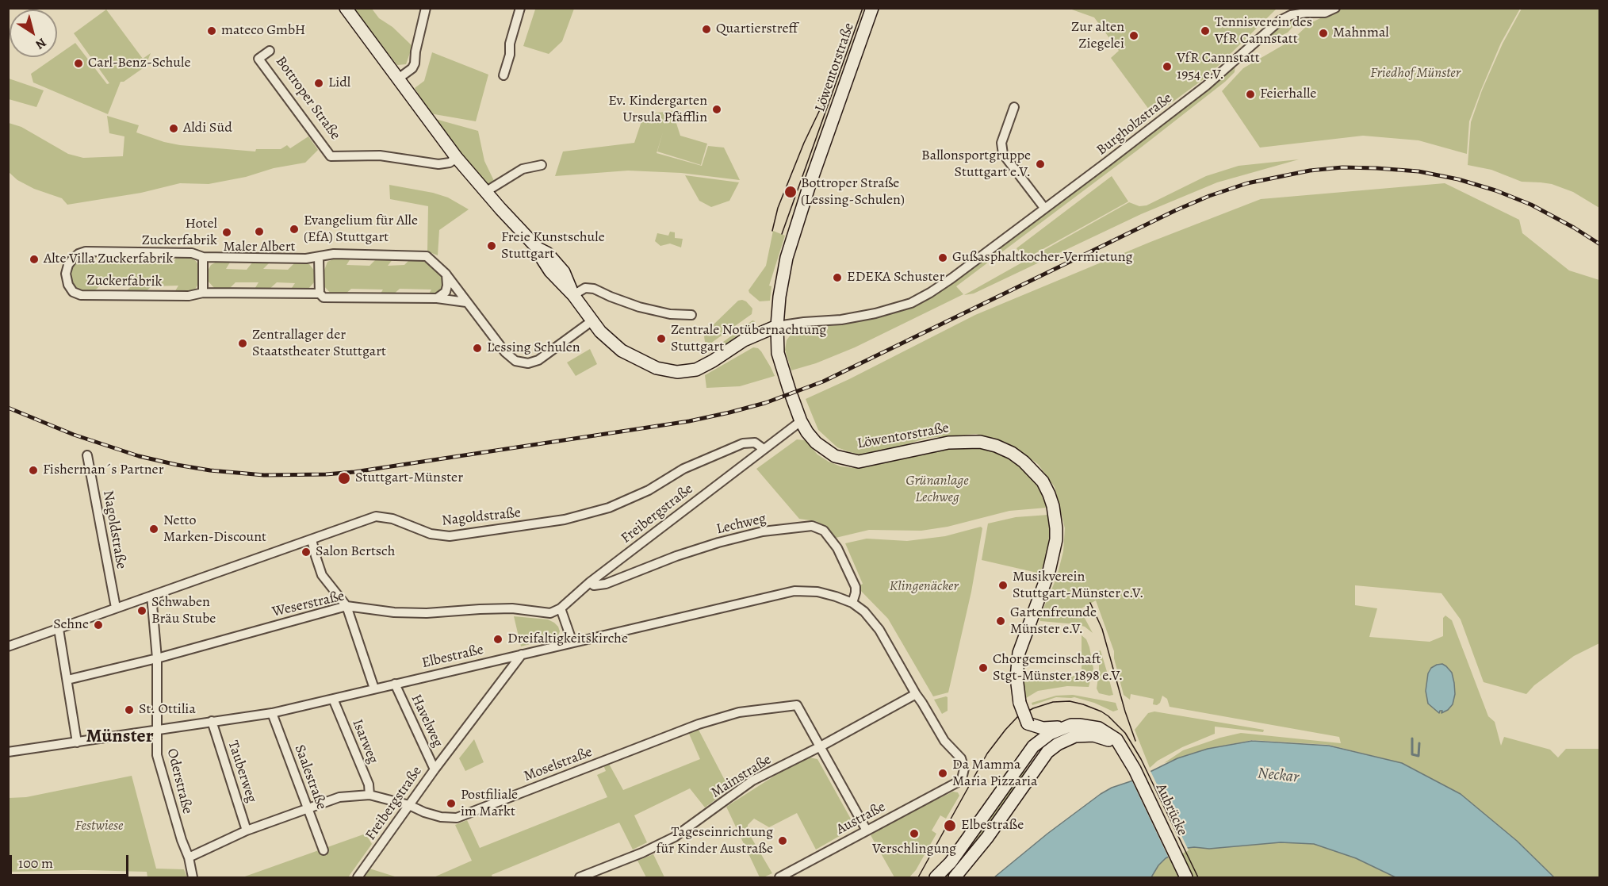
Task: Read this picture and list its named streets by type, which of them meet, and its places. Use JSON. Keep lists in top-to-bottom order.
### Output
{
  "streets": {
    "main road": ["Löwentorstraße", "Aubrücke"],
    "street": [
      "Bottroper Straße",
      "Burgholzstraße",
      "Zuckerfabrik",
      "Freibergstraße",
      "Nagoldstraße",
      "Lechweg",
      "Weserstraße",
      "Elbestraße",
      "Havelweg",
      "Isarweg",
      "Moselstraße",
      "Tauberweg",
      "Mainstraße",
      "Saalestraße",
      "Oderstraße",
      "Austraße"
    ]
  },
  "crossings": [
    ["Löwentorstraße", "Burgholzstraße"],
    ["Löwentorstraße", "Freibergstraße"],
    ["Löwentorstraße", "Aubrücke"],
    ["Freibergstraße", "Nagoldstraße"],
    ["Freibergstraße", "Lechweg"],
    ["Freibergstraße", "Weserstraße"],
    ["Freibergstraße", "Elbestraße"],
    ["Freibergstraße", "Havelweg"],
    ["Freibergstraße", "Moselstraße"],
    ["Nagoldstraße", "Oderstraße"],
    ["Lechweg", "Elbestraße"],
    ["Weserstraße", "Oderstraße"],
    ["Elbestraße", "Havelweg"],
    ["Elbestraße", "Isarweg"],
    ["Elbestraße", "Tauberweg"],
    ["Elbestraße", "Mainstraße"],
    ["Elbestraße", "Saalestraße"],
    ["Elbestraße", "Oderstraße"],
    ["Elbestraße", "Austraße"],
    ["Isarweg", "Moselstraße"],
    ["Moselstraße", "Tauberweg"],
    ["Moselstraße", "Mainstraße"],
    ["Moselstraße", "Saalestraße"],
    ["Moselstraße", "Oderstraße"],
    ["Moselstraße", "Austraße"]
  ],
  "districts": ["Münster"],
  "water": ["Neckar"],
  "parks": [
    "Friedhof Münster",
    "Grünanlage Lechweg",
    "Klingenäcker",
    "Festwiese"
  ],
  "places": [
    "Quartierstreff",
    "mateco GmbH",
    "Tennisverein des VfR Cannstatt",
    "Mahnmal",
    "Zur alten Ziegelei",
    "Carl-Benz-Schule",
    "VfR Cannstatt 1954 e.V.",
    "Lidl",
    "Feierhalle",
    "Ev. Kindergarten Ursula Pfäfflin",
    "Aldi Süd",
    "Ballonsportgruppe Stuttgart e.V.",
    "Bottroper Straße (Lessing-Schulen)",
    "Evangelium für Alle (EfA) Stuttgart",
    "Maler Albert",
    "Hotel Zuckerfabrik",
    "Freie Kunstschule Stuttgart",
    "Gußasphaltkocher-Vermietung",
    "Alte Villa Zuckerfabrik",
    "EDEKA Schuster",
    "Zentrale Notübernachtung Stuttgart",
    "Zentrallager der Staatstheater Stuttgart",
    "Lessing Schulen",
    "Fisherman´s Partner",
    "Stuttgart-Münster",
    "Netto Marken-Discount",
    "Salon Bertsch",
    "Musikverein Stuttgart-Münster e.V.",
    "Schwaben Bräu Stube",
    "Gartenfreunde Münster e.V.",
    "Sehne",
    "Dreifaltigkeitskirche",
    "Chorgemeinschaft Stgt-Münster 1898 e.V.",
    "St. Ottilia",
    "Da Mamma Maria Pizzaria",
    "Postfiliale im Markt",
    "Elbestraße",
    "Verschlingung",
    "Tageseinrichtung für Kinder Austraße"
  ],
  "scale_bar": "100 m",
  "north": "bottom right"
}
